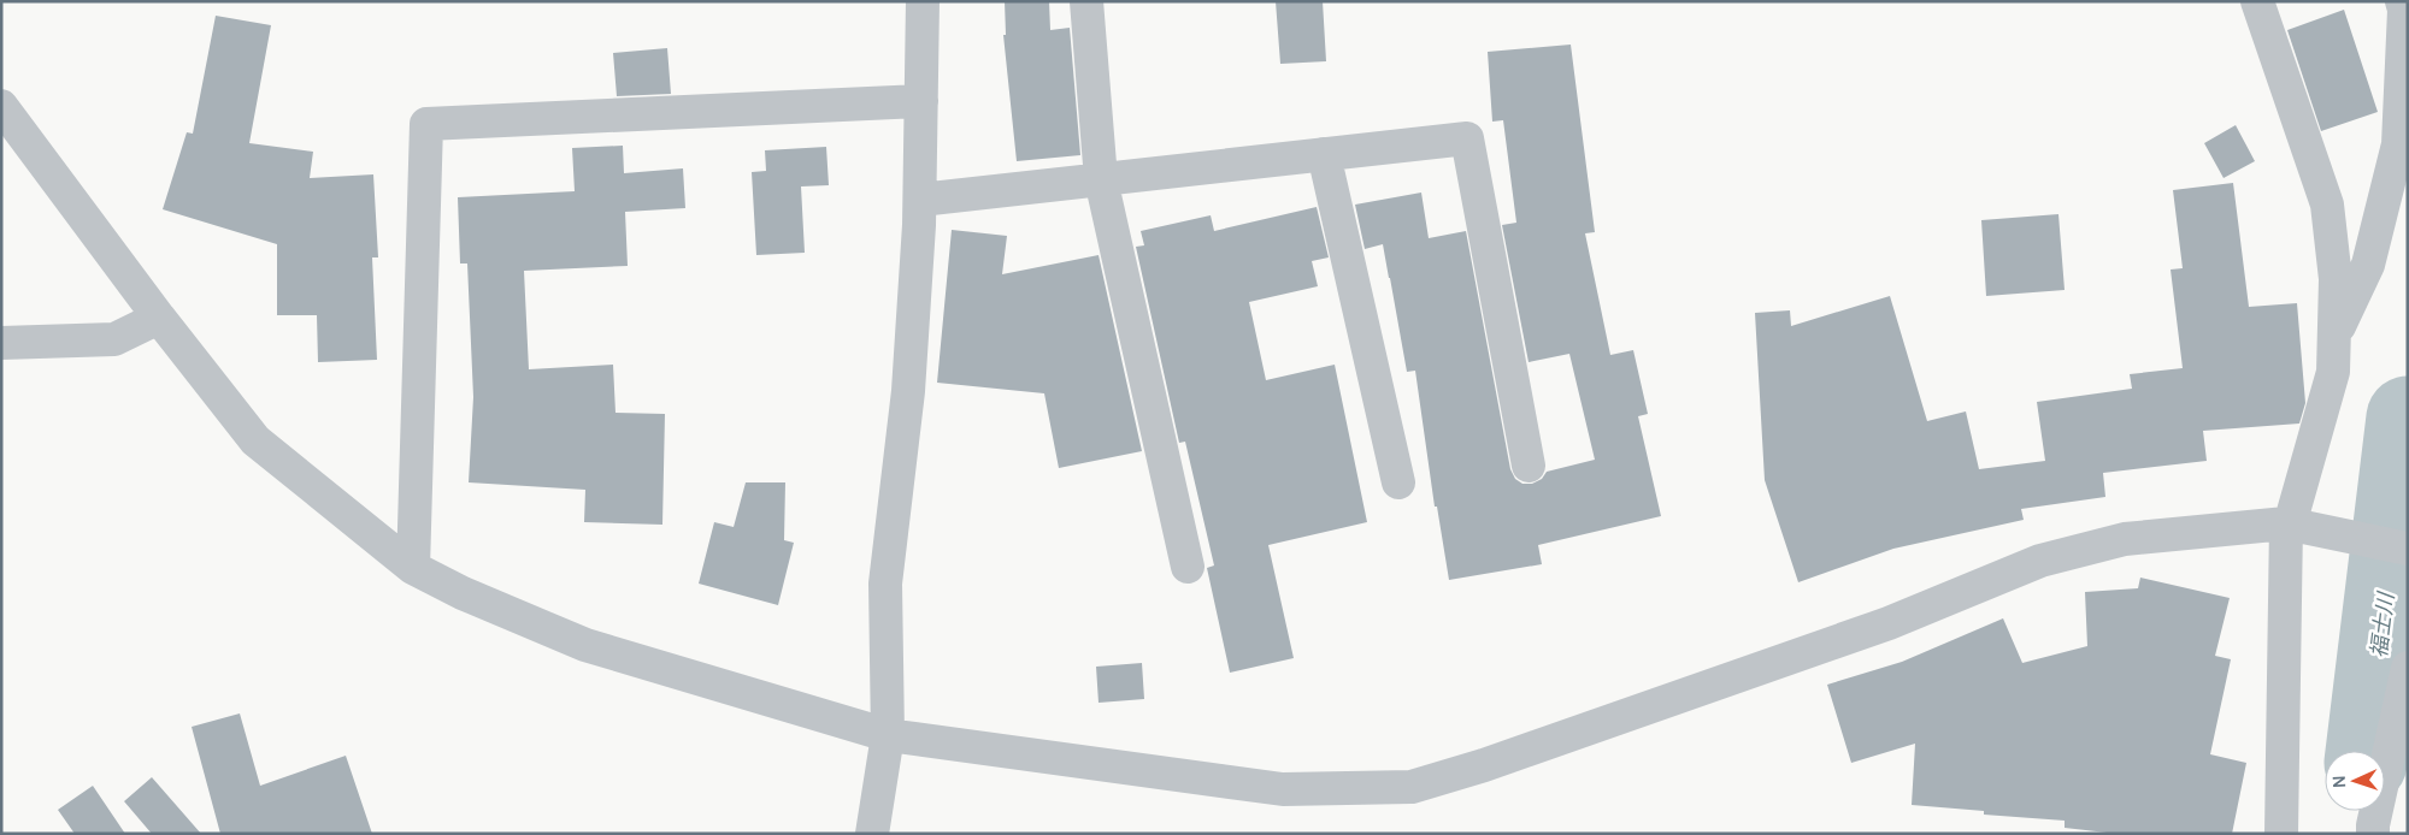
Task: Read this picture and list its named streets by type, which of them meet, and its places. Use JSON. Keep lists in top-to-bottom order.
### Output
{
  "water": ["福士川"],
  "north": "left"
}
